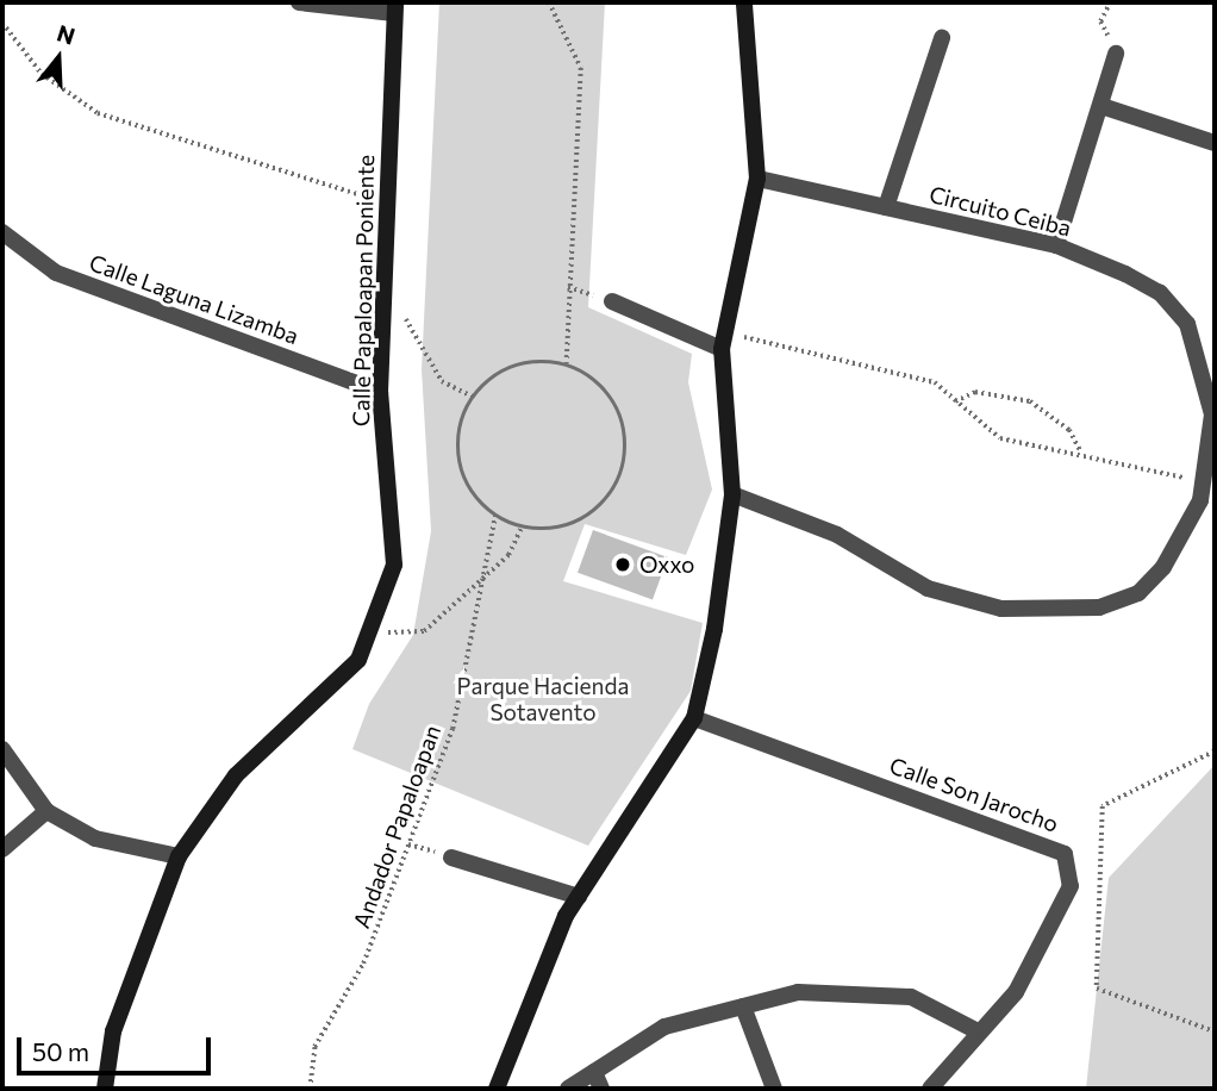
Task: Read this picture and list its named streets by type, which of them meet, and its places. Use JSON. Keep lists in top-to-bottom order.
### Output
{
  "streets": {
    "street": [
      "Circuito Ceiba",
      "Calle Papaloapan Poniente",
      "Calle Laguna Lizamba",
      "Calle Son Jarocho"
    ],
    "path": ["Andador Papaloapan"]
  },
  "crossings": [
    ["Calle Papaloapan Poniente", "Calle Laguna Lizamba"]
  ],
  "parks": ["Parque Hacienda Sotavento"],
  "places": ["Oxxo"],
  "scale_bar": "50 m",
  "north": "top"
}
